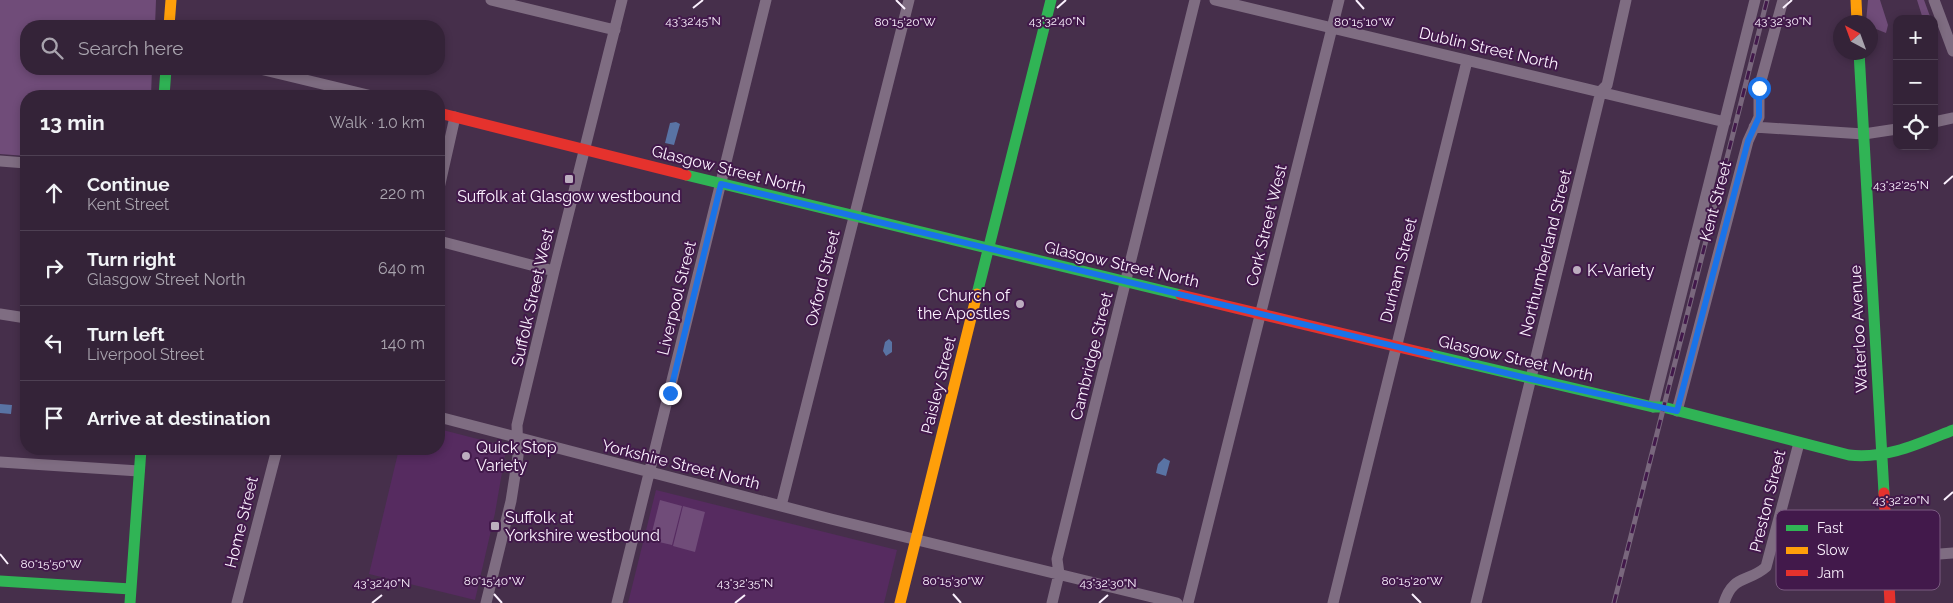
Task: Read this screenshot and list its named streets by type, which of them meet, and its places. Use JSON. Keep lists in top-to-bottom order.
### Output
{
  "streets": {
    "street": [
      "Dublin Street North",
      "Glasgow Street North",
      "Kent Street",
      "Cork Street West",
      "Northumberland Street",
      "Durham Street",
      "Oxford Street",
      "Suffolk Street West",
      "Liverpool Street",
      "Waterloo Avenue",
      "Cambridge Street",
      "Paisley Street",
      "Yorkshire Street North",
      "Preston Street",
      "Home Street"
    ]
  },
  "crossings": [
    ["Dublin Street North", "Kent Street"],
    ["Dublin Street North", "Cork Street West"],
    ["Dublin Street North", "Northumberland Street"],
    ["Dublin Street North", "Durham Street"],
    ["Glasgow Street North", "Kent Street"],
    ["Glasgow Street North", "Cork Street West"],
    ["Glasgow Street North", "Northumberland Street"],
    ["Glasgow Street North", "Durham Street"],
    ["Glasgow Street North", "Oxford Street"],
    ["Glasgow Street North", "Suffolk Street West"],
    ["Glasgow Street North", "Liverpool Street"],
    ["Glasgow Street North", "Waterloo Avenue"],
    ["Glasgow Street North", "Cambridge Street"],
    ["Glasgow Street North", "Paisley Street"],
    ["Glasgow Street North", "Preston Street"],
    ["Oxford Street", "Yorkshire Street North"],
    ["Suffolk Street West", "Yorkshire Street North"],
    ["Liverpool Street", "Yorkshire Street North"],
    ["Cambridge Street", "Yorkshire Street North"],
    ["Paisley Street", "Yorkshire Street North"]
  ],
  "places": {
    "transit": ["Suffolk at Glasgow westbound", "Suffolk at Yorkshire westbound"],
    "other": ["K-Variety", "Church of the Apostles", "Quick Stop Variety"]
  },
  "legend": ["Fast", "Slow", "Jam"],
  "north": "top left",
  "page": {
    "map_buttons": ["+", "−"],
    "search": "Search here",
    "heading": ["13 min", "Walk · 1.0 km"],
    "list": [
      ["Continue", "Kent Street", "220 m"],
      ["Turn right", "Glasgow Street North", "640 m"],
      ["Turn left", "Liverpool Street", "140 m"],
      "Arrive at destination"
    ]
  },
  "coordinates": [
    "43°32'45\"N",
    "43°32'40\"N",
    "43°32'30\"N",
    "80°15'20\"W",
    "80°15'10\"W",
    "43°32'25\"N",
    "43°32'20\"N",
    "80°15'50\"W",
    "80°15'40\"W",
    "80°15'30\"W",
    "43°32'35\"N"
  ]
}
